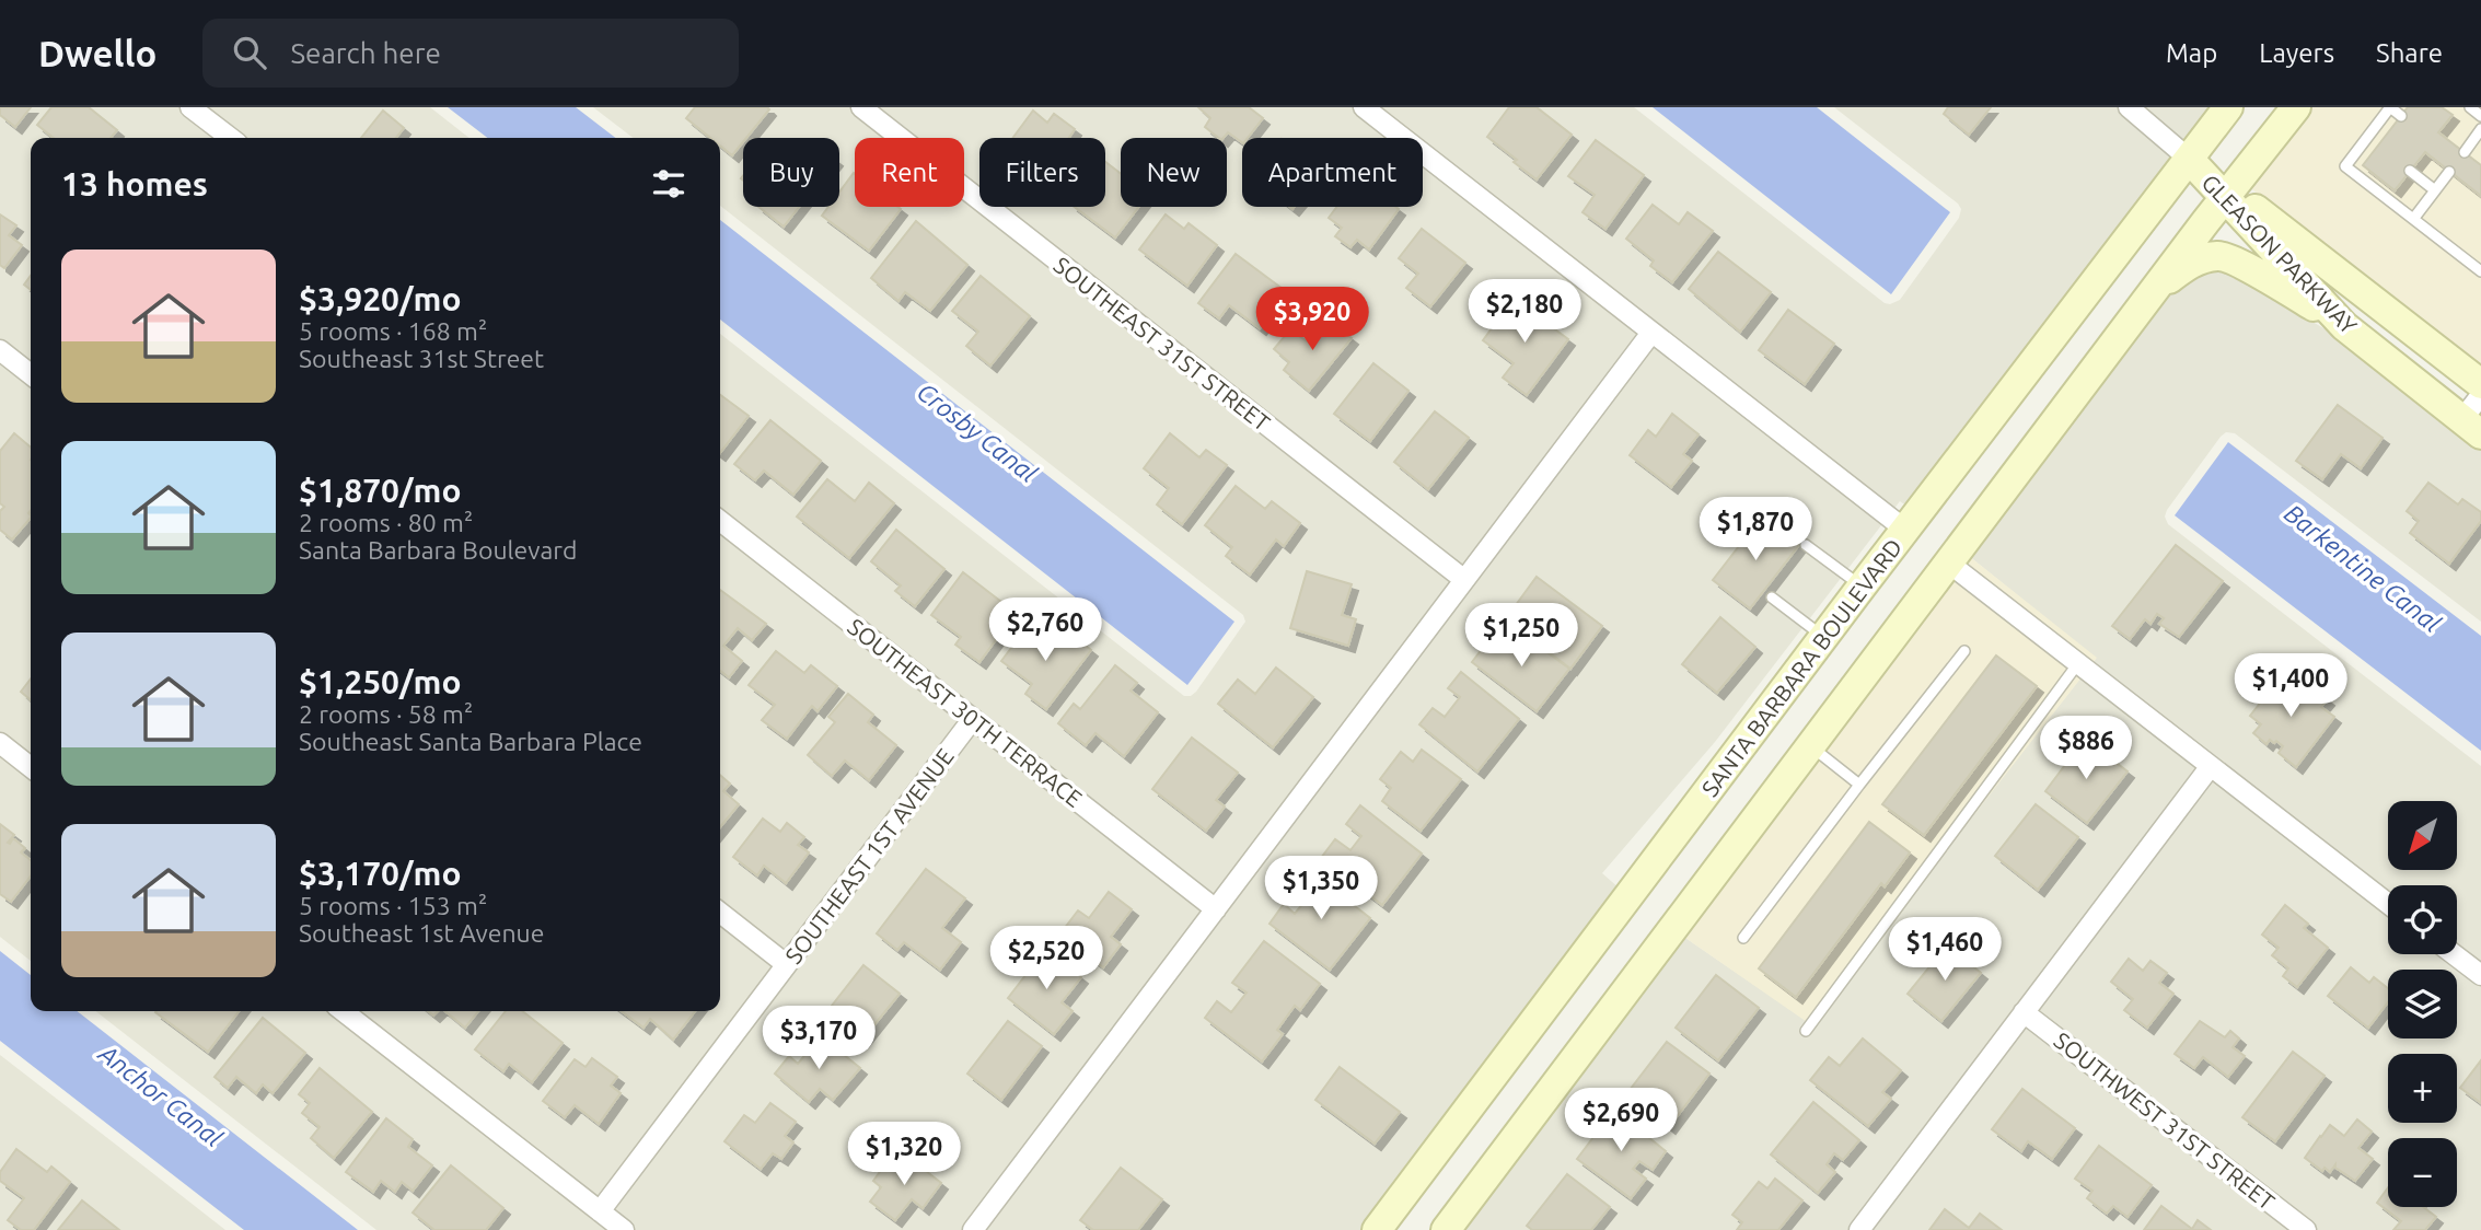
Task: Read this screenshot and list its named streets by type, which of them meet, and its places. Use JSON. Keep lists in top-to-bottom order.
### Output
{
  "streets": {
    "main road": ["GLEASON PARKWAY", "SANTA BARBARA BOULEVARD"],
    "street": [
      "SOUTHEAST 31ST STREET",
      "SOUTHEAST 30TH TERRACE",
      "SOUTHEAST 1ST AVENUE",
      "SOUTHWEST 31ST STREET"
    ]
  },
  "crossings": [
    ["GLEASON PARKWAY", "SANTA BARBARA BOULEVARD"],
    ["SOUTHEAST 30TH TERRACE", "SOUTHEAST 1ST AVENUE"]
  ],
  "water": ["Crosby Canal", "Barkentine Canal", "Anchor Canal"],
  "north": "bottom left",
  "page": {
    "header": "Dwello",
    "search": "Search here",
    "nav": ["Map", "Layers", "Share"],
    "chip": [
      "Buy",
      "Rent",
      "Filters",
      "New",
      "Apartment"
    ],
    "heading": "13 homes",
    "list": [
      {
        "name": "$3,920/mo",
        "note": "5 rooms · 168 m² · Southeast 31st Street"
      },
      {
        "name": "$1,870/mo",
        "note": "2 rooms · 80 m² · Santa Barbara Boulevard"
      },
      {
        "name": "$1,250/mo",
        "note": "2 rooms · 58 m² · Southeast Santa Barbara Place"
      },
      {
        "name": "$3,170/mo",
        "note": "5 rooms · 153 m² · Southeast 1st Avenue"
      }
    ],
    "price": [
      "$2,180",
      "$3,920",
      "$1,870",
      "$2,760",
      "$1,250",
      "$1,400",
      "$886",
      "$1,350",
      "$1,460",
      "$2,520",
      "$3,170",
      "$2,690",
      "$1,320"
    ],
    "map_buttons": ["+", "−"]
  }
}
